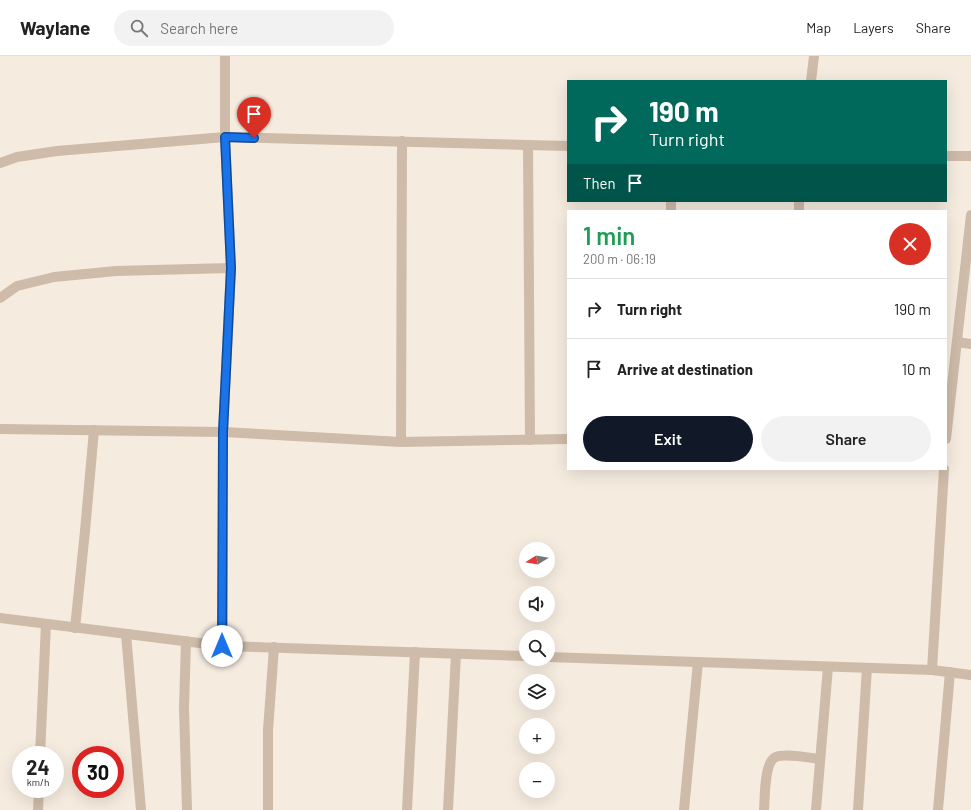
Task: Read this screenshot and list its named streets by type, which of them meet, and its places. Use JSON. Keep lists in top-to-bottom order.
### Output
{
  "north": "left",
  "page": {
    "header": "Waylane",
    "search": "Search here",
    "nav": ["Map", "Layers", "Share"],
    "turn": ["190 m", "Turn right"],
    "then": "Then",
    "heading": ["1 min", "200 m · 06:19"],
    "list": [
      {
        "name": "Turn right",
        "value": "190 m"
      },
      {
        "name": "Arrive at destination",
        "value": "10 m"
      }
    ],
    "buttons": ["Exit", "Share"],
    "map_buttons": ["+", "−"],
    "speed": "24 km/h",
    "limit": "30"
  }
}
